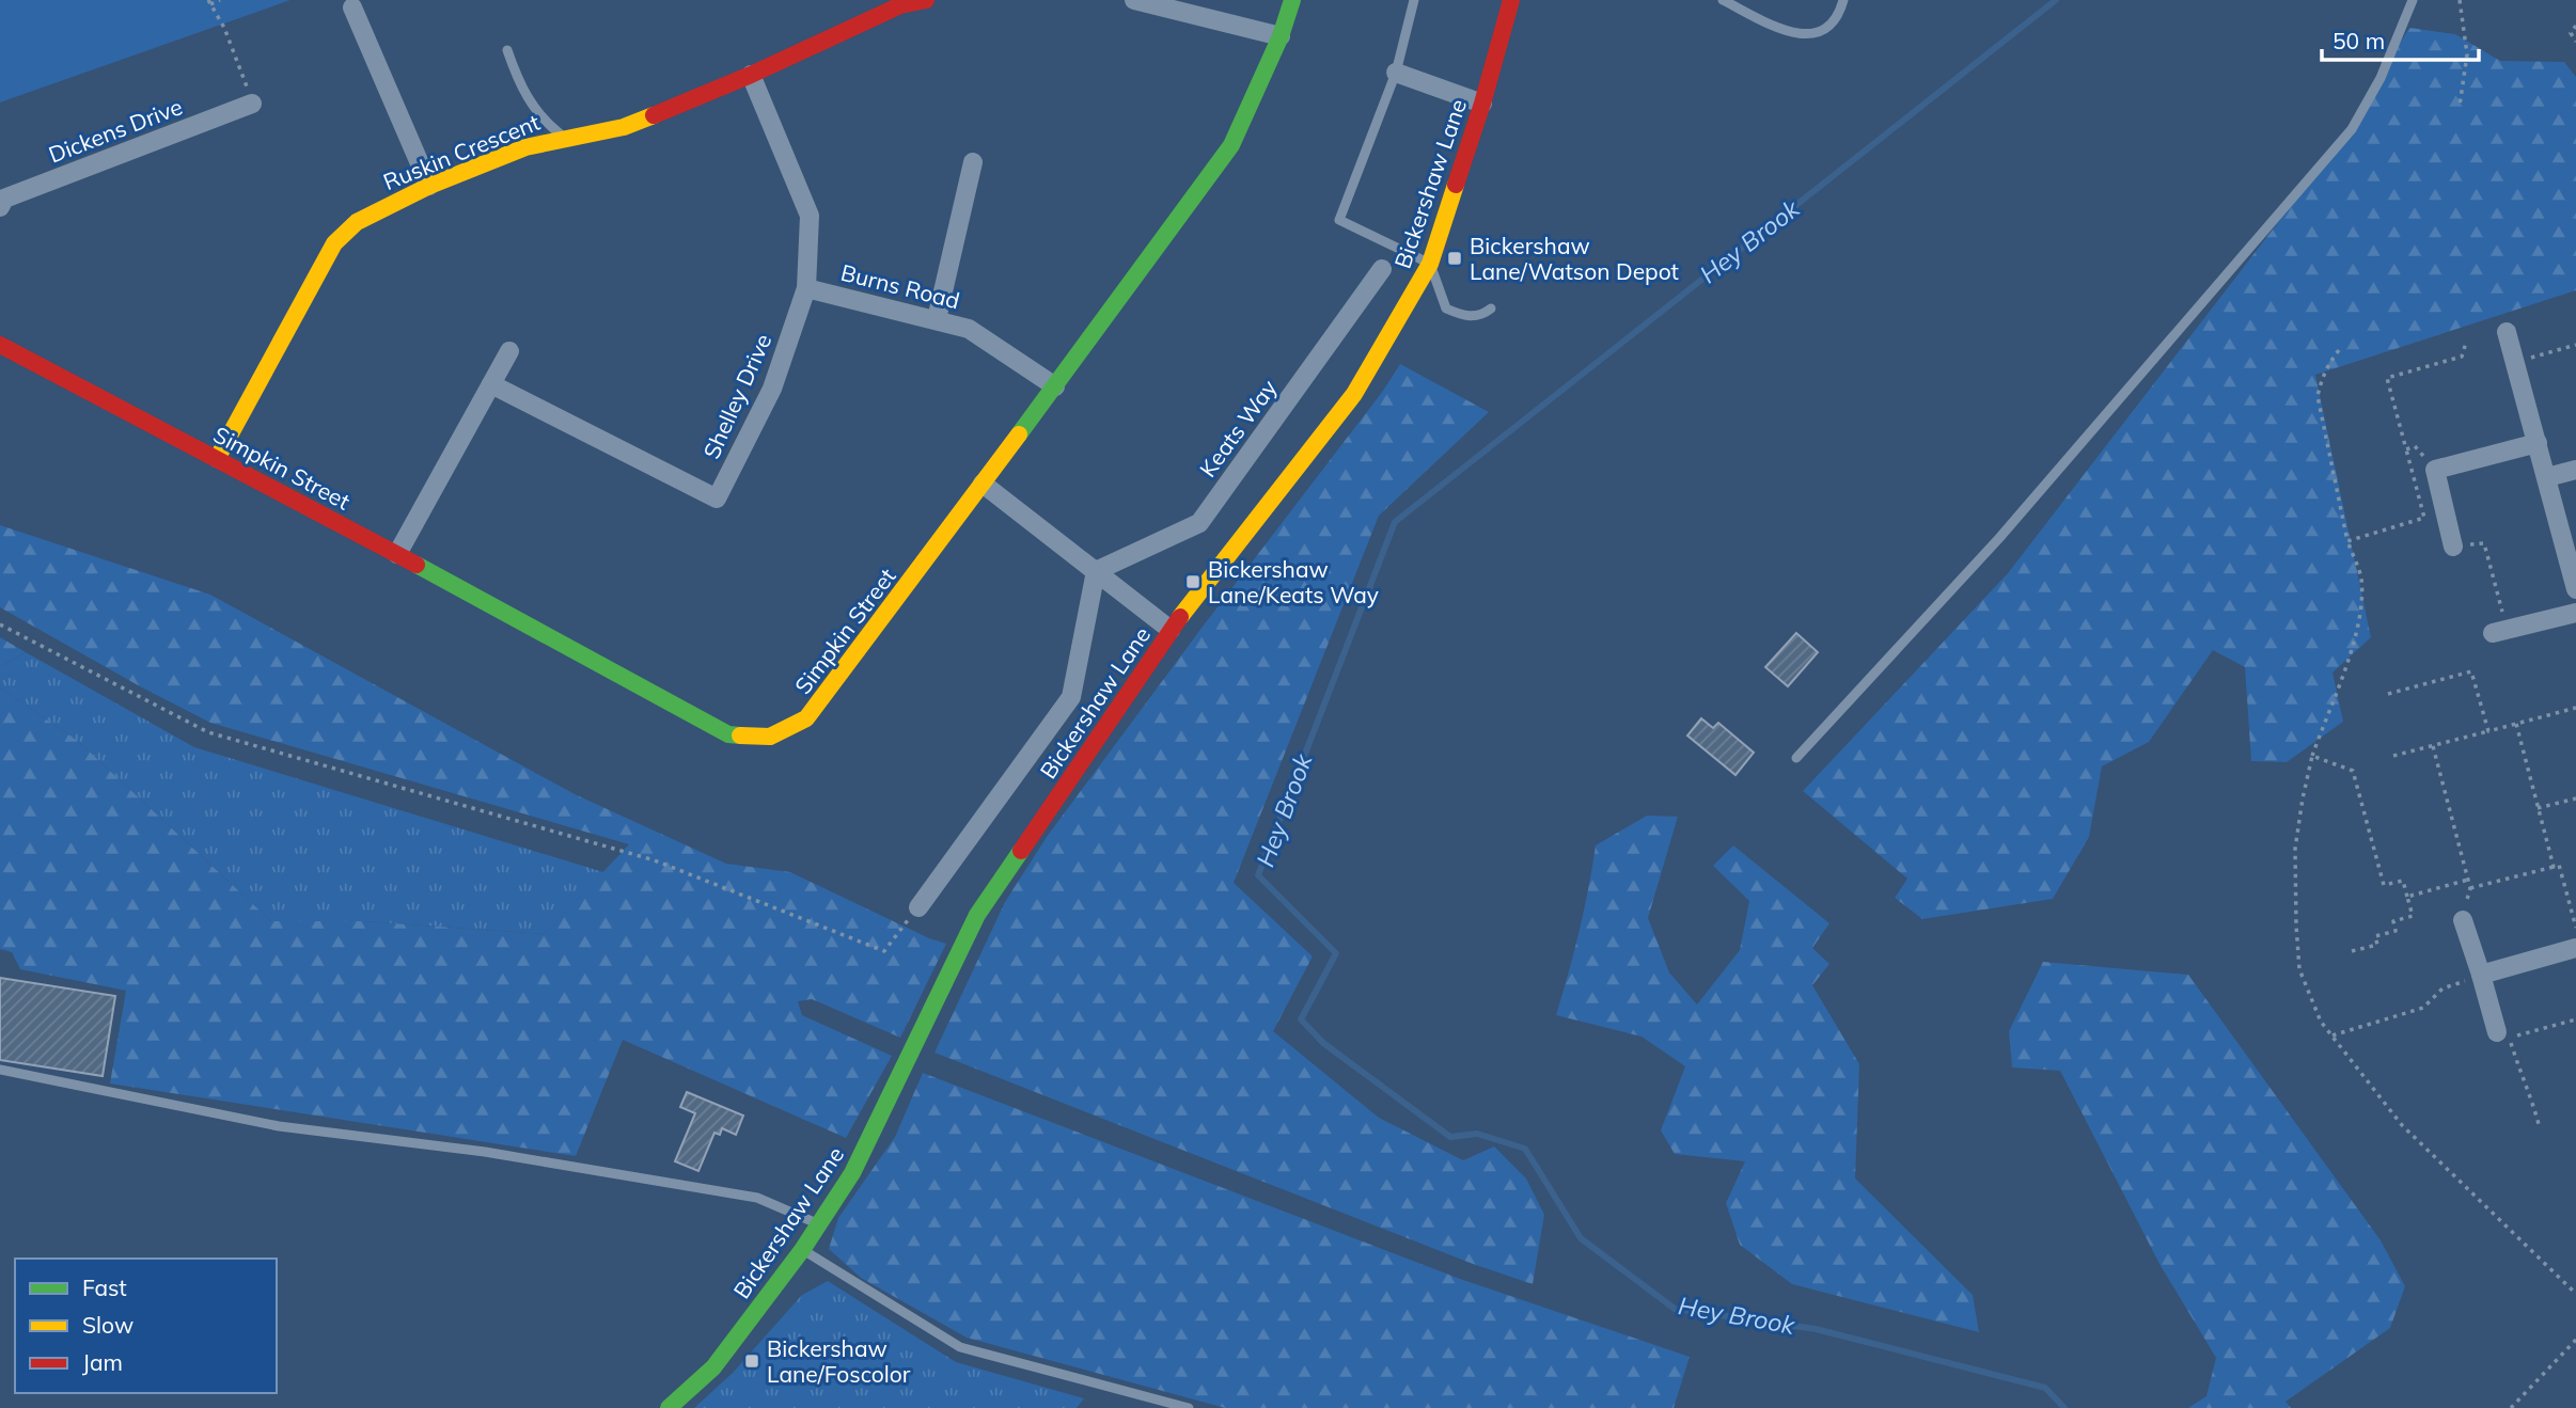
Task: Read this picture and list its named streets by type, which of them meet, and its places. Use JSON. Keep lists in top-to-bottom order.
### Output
{
  "streets": {
    "street": [
      "Dickens Drive",
      "Ruskin Crescent",
      "Bickershaw Lane",
      "Burns Road",
      "Shelley Drive",
      "Keats Way",
      "Simpkin Street"
    ]
  },
  "crossings": [
    ["Ruskin Crescent", "Shelley Drive"],
    ["Ruskin Crescent", "Simpkin Street"],
    ["Burns Road", "Shelley Drive"],
    ["Burns Road", "Simpkin Street"]
  ],
  "water": ["Hey Brook"],
  "places": {
    "transit": ["Bickershaw Lane/Watson Depot", "Bickershaw Lane/Keats Way", "Bickershaw Lane/Foscolor"]
  },
  "legend": ["Fast", "Slow", "Jam"],
  "scale_bar": "50 m"
}
